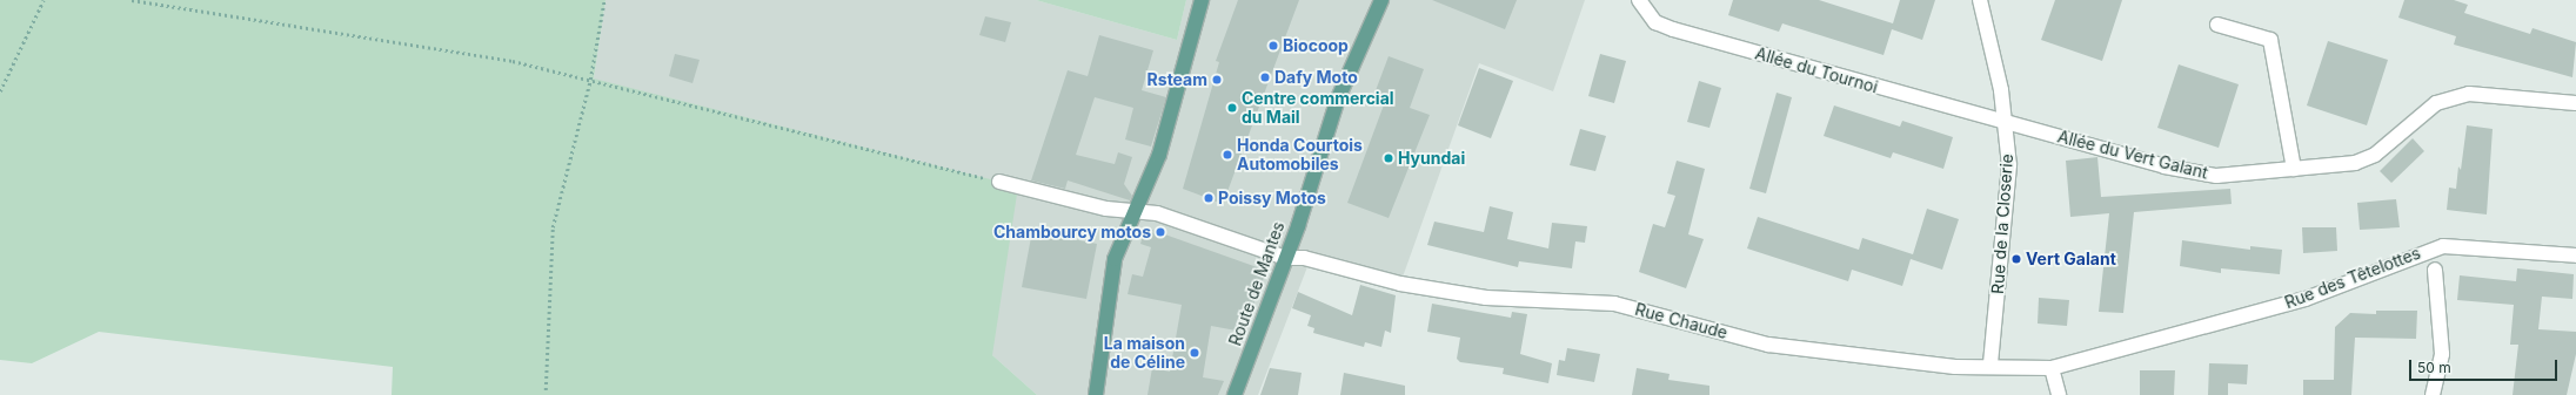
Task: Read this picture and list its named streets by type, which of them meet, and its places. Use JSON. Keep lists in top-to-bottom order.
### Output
{
  "streets": {
    "main road": ["Route de Mantes"],
    "street": [
      "Allée du Tournoi",
      "Allée du Vert Galant",
      "Rue de la Closerie",
      "Rue des Têtelottes",
      "Rue Chaude"
    ]
  },
  "crossings": [
    ["Allée du Tournoi", "Allée du Vert Galant"],
    ["Allée du Tournoi", "Rue de la Closerie"],
    ["Allée du Vert Galant", "Rue de la Closerie"],
    ["Rue de la Closerie", "Rue Chaude"],
    ["Rue des Têtelottes", "Rue Chaude"],
    ["Route de Mantes", "Rue Chaude"]
  ],
  "places": [
    "Biocoop",
    "Dafy Moto",
    "Rsteam",
    "Centre commercial du Mail",
    "Honda Courtois Automobiles",
    "Hyundai",
    "Poissy Motos",
    "Chambourcy motos",
    "Vert Galant",
    "La maison de Céline"
  ],
  "scale_bar": "50 m"
}
